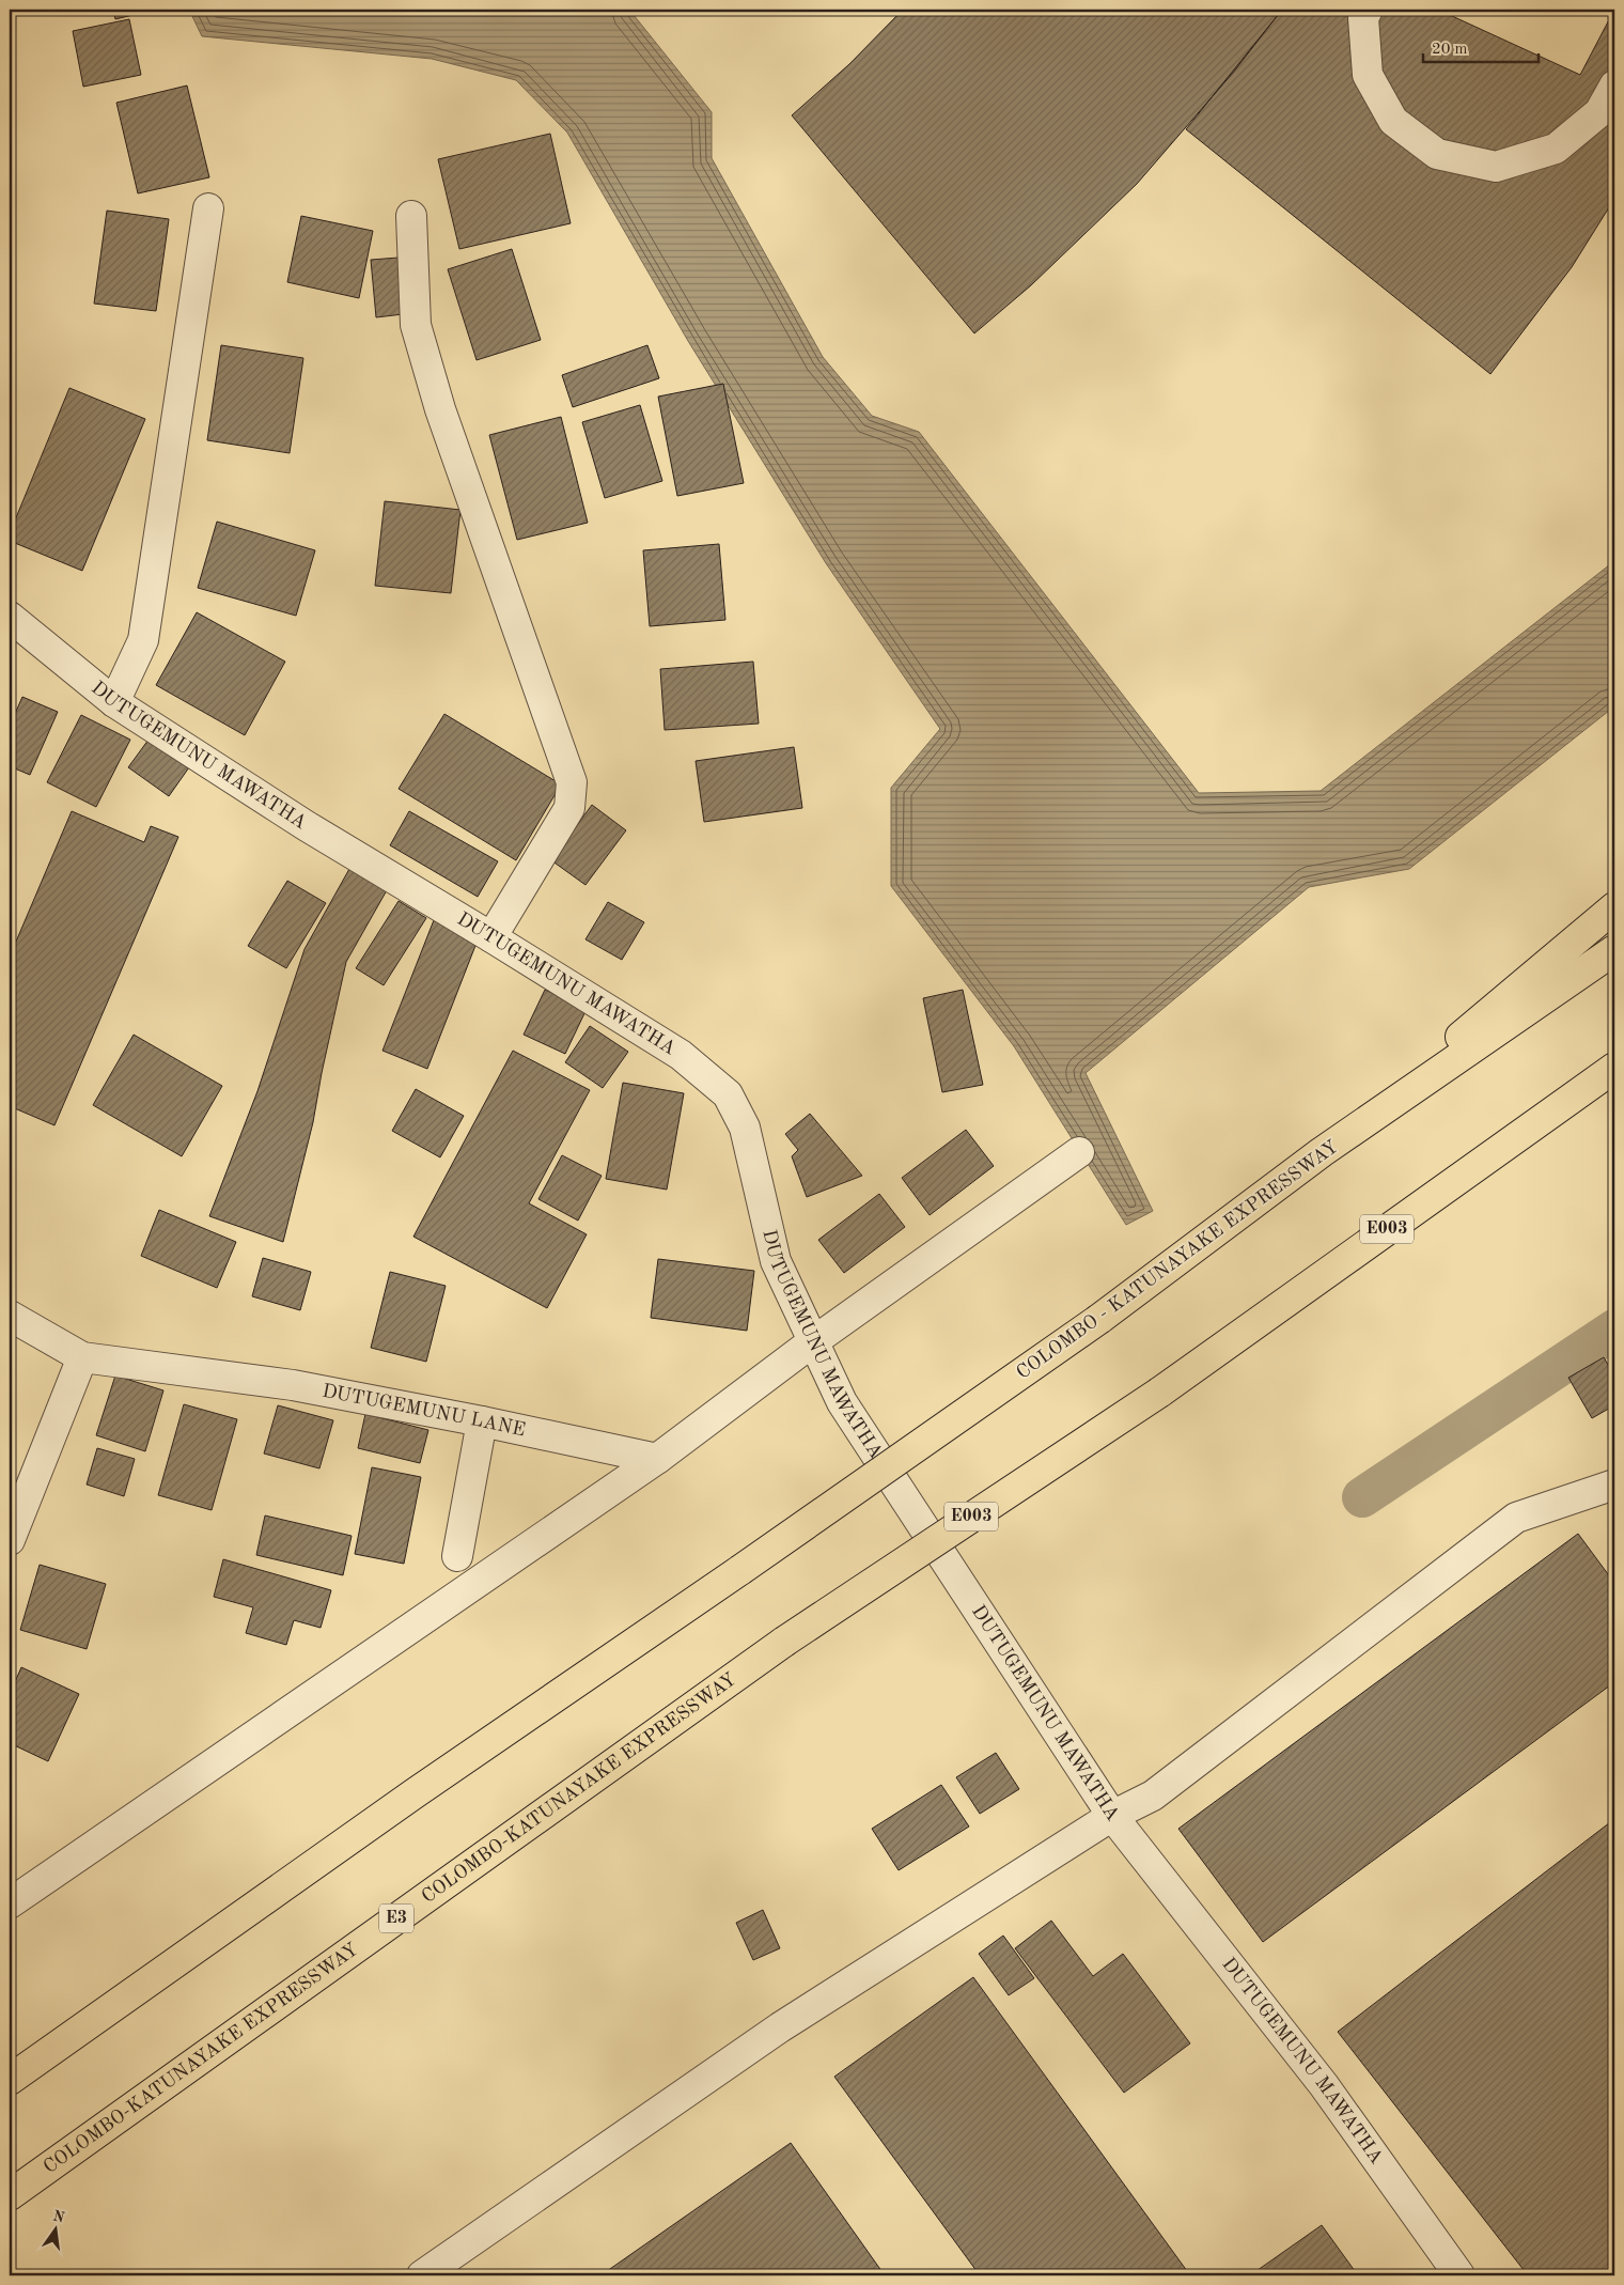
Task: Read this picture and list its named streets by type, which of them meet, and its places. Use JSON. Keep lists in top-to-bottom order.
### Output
{
  "streets": {
    "highway": [
      "E003",
      "COLOMBO - KATUNAYAKE EXPRESSWAY",
      "COLOMBO-KATUNAYAKE EXPRESSWAY",
      "E3"
    ],
    "street": ["DUTUGEMUNU MAWATHA", "DUTUGEMUNU LANE"]
  },
  "crossings": [
    ["E003", "COLOMBO-KATUNAYAKE EXPRESSWAY"]
  ],
  "scale_bar": "20 m",
  "north": "top"
}
